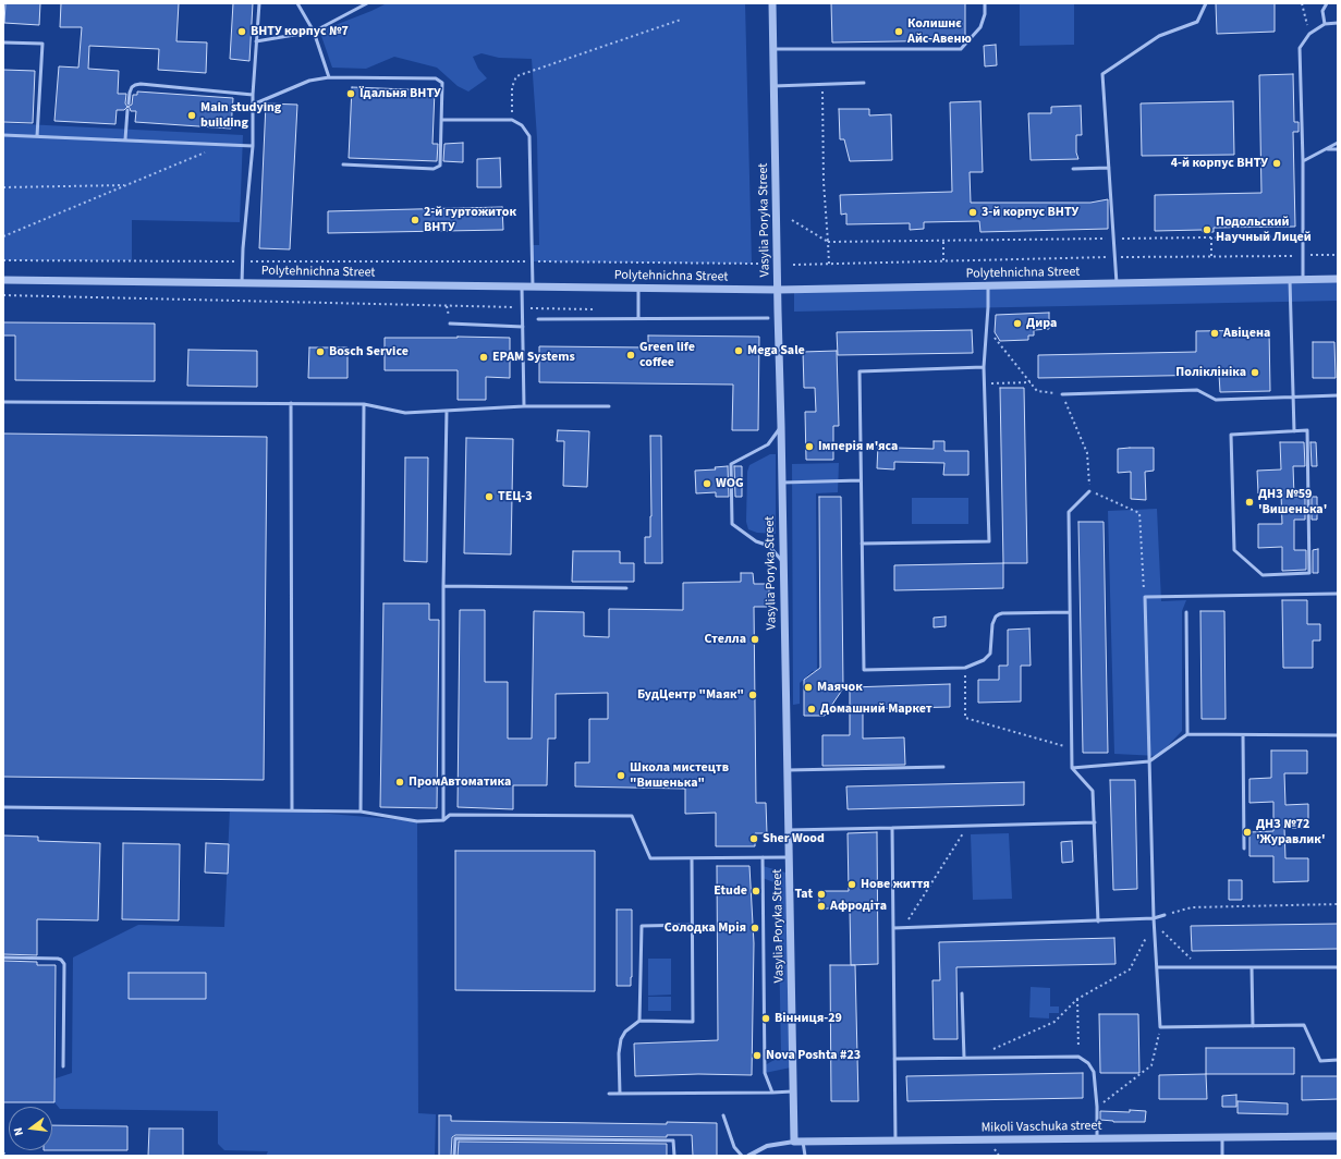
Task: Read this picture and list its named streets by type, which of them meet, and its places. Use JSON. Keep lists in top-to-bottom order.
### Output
{
  "streets": {
    "street": ["Vasylia Poryka Street", "Polytehnichna Street", "Mikoli Vaschuka street"]
  },
  "crossings": [
    ["Vasylia Poryka Street", "Polytehnichna Street"],
    ["Vasylia Poryka Street", "Mikoli Vaschuka street"]
  ],
  "places": [
    "ВНТУ корпус №7",
    "Колишнє Айс-Авеню",
    "Їдальня ВНТУ",
    "Main studying building",
    "4-й корпус ВНТУ",
    "3-й корпус ВНТУ",
    "2-й гуртожиток ВНТУ",
    "Подольский Научный Лицей",
    "Дира",
    "Авіцена",
    "Mega Sale",
    "Bosch Service",
    "Green life coffee",
    "EPAM Systems",
    "Поліклініка",
    "Імперія м'яса",
    "WOG",
    "ТЕЦ-3",
    "ДНЗ №59 'Вишенька'",
    "Стелла",
    "Маячок",
    "БудЦентр \"Маяк\"",
    "Домашний Маркет",
    "Школа мистецтв \"Вишенька\"",
    "ПромАвтоматика",
    "ДНЗ №72 'Журавлик'",
    "Sher Wood",
    "Нове життя",
    "Etude",
    "Tat",
    "Афродіта",
    "Солодка Мрія",
    "Вінниця-29",
    "Nova Poshta #23"
  ],
  "north": "left"
}
